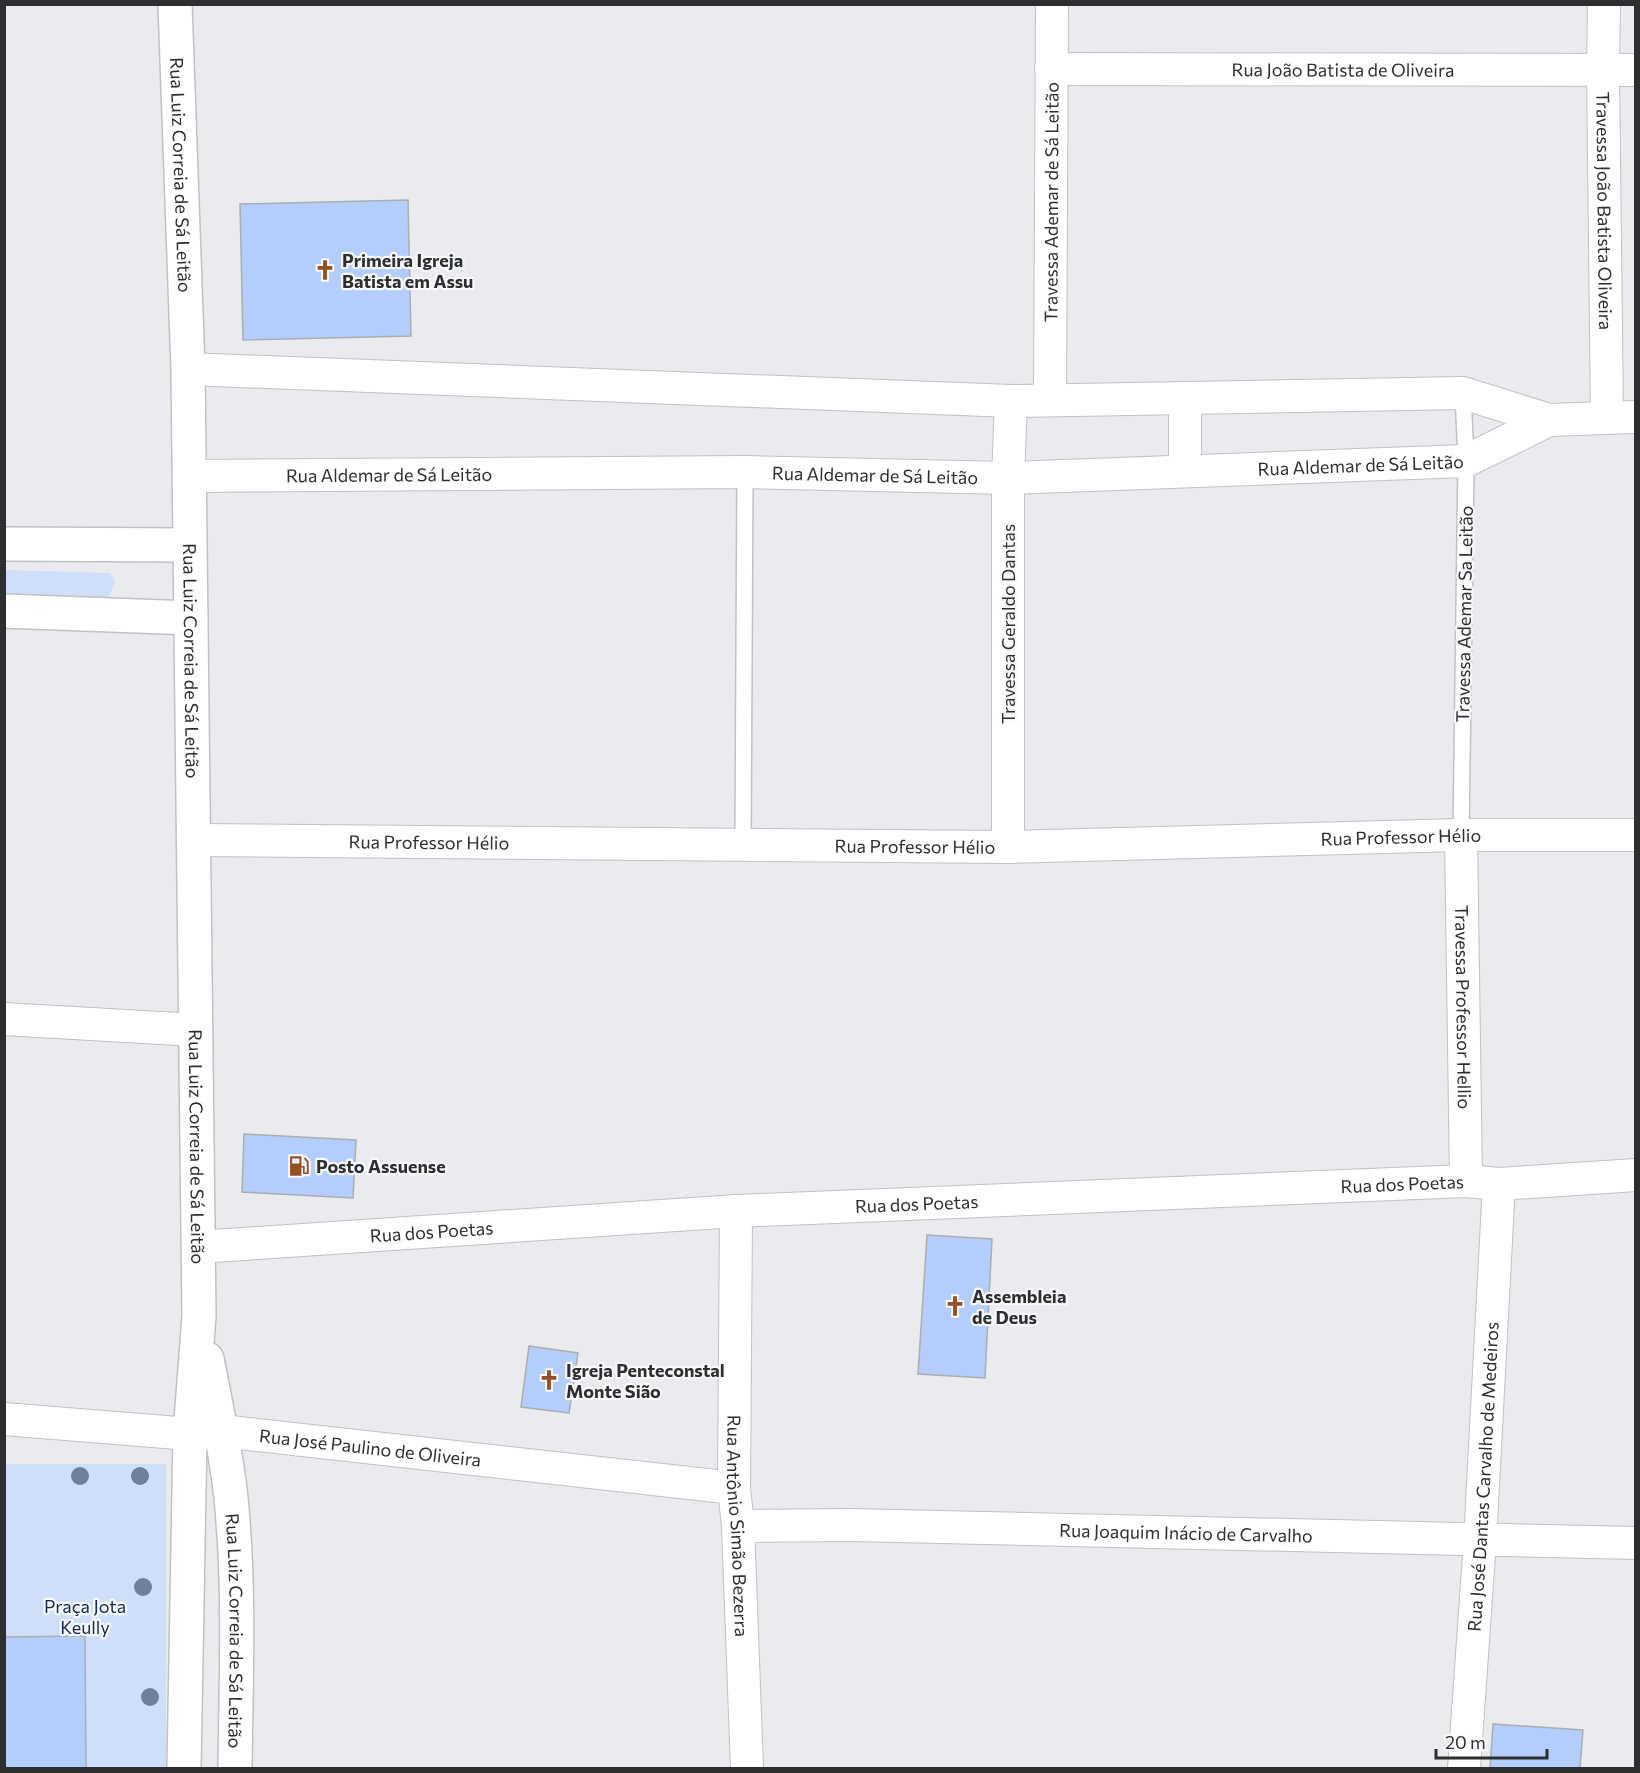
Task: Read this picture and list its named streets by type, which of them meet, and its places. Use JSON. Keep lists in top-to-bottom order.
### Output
{
  "streets": {
    "main road": ["Rua Luiz Correia de Sá Leitão"],
    "street": [
      "Rua João Batista de Oliveira",
      "Travessa Ademar de Sá Leitão",
      "Travessa João Batista Oliveira",
      "Rua Aldemar de Sá Leitão",
      "Travessa Geraldo Dantas",
      "Rua Professor Hélio",
      "Travessa Professor Hellio",
      "Rua dos Poetas",
      "Rua José Paulino de Oliveira",
      "Rua José Dantas Carvalho de Medeiros",
      "Rua Antônio Simão Bezerra",
      "Rua Joaquim Inácio de Carvalho"
    ],
    "lane": ["Travessa Ademar Sa Leitão"]
  },
  "crossings": [
    ["Rua João Batista de Oliveira", "Travessa Ademar de Sá Leitão"],
    ["Rua João Batista de Oliveira", "Travessa João Batista Oliveira"],
    ["Rua Luiz Correia de Sá Leitão", "Rua Aldemar de Sá Leitão"],
    ["Rua Luiz Correia de Sá Leitão", "Rua Professor Hélio"],
    ["Rua Luiz Correia de Sá Leitão", "Rua dos Poetas"],
    ["Rua Luiz Correia de Sá Leitão", "Rua José Paulino de Oliveira"],
    ["Travessa Ademar de Sá Leitão", "Rua Aldemar de Sá Leitão"],
    ["Travessa João Batista Oliveira", "Rua Aldemar de Sá Leitão"],
    ["Rua Aldemar de Sá Leitão", "Travessa Ademar Sa Leitão"],
    ["Rua Aldemar de Sá Leitão", "Travessa Geraldo Dantas"],
    ["Travessa Ademar Sa Leitão", "Rua Professor Hélio"],
    ["Travessa Ademar Sa Leitão", "Travessa Professor Hellio"],
    ["Travessa Geraldo Dantas", "Rua Professor Hélio"],
    ["Rua Professor Hélio", "Travessa Professor Hellio"],
    ["Travessa Professor Hellio", "Rua dos Poetas"],
    ["Rua dos Poetas", "Rua José Dantas Carvalho de Medeiros"],
    ["Rua dos Poetas", "Rua Antônio Simão Bezerra"],
    ["Rua José Paulino de Oliveira", "Rua Antônio Simão Bezerra"],
    ["Rua José Dantas Carvalho de Medeiros", "Rua Joaquim Inácio de Carvalho"],
    ["Rua Antônio Simão Bezerra", "Rua Joaquim Inácio de Carvalho"]
  ],
  "parks": ["Praça Jota Keully"],
  "places": {
    "church": ["Primeira Igreja Batista em Assu", "Assembleia de Deus", "Igreja Penteconstal Monte Sião"],
    "fuel station": ["Posto Assuense"]
  },
  "scale_bar": "20 m"
}
